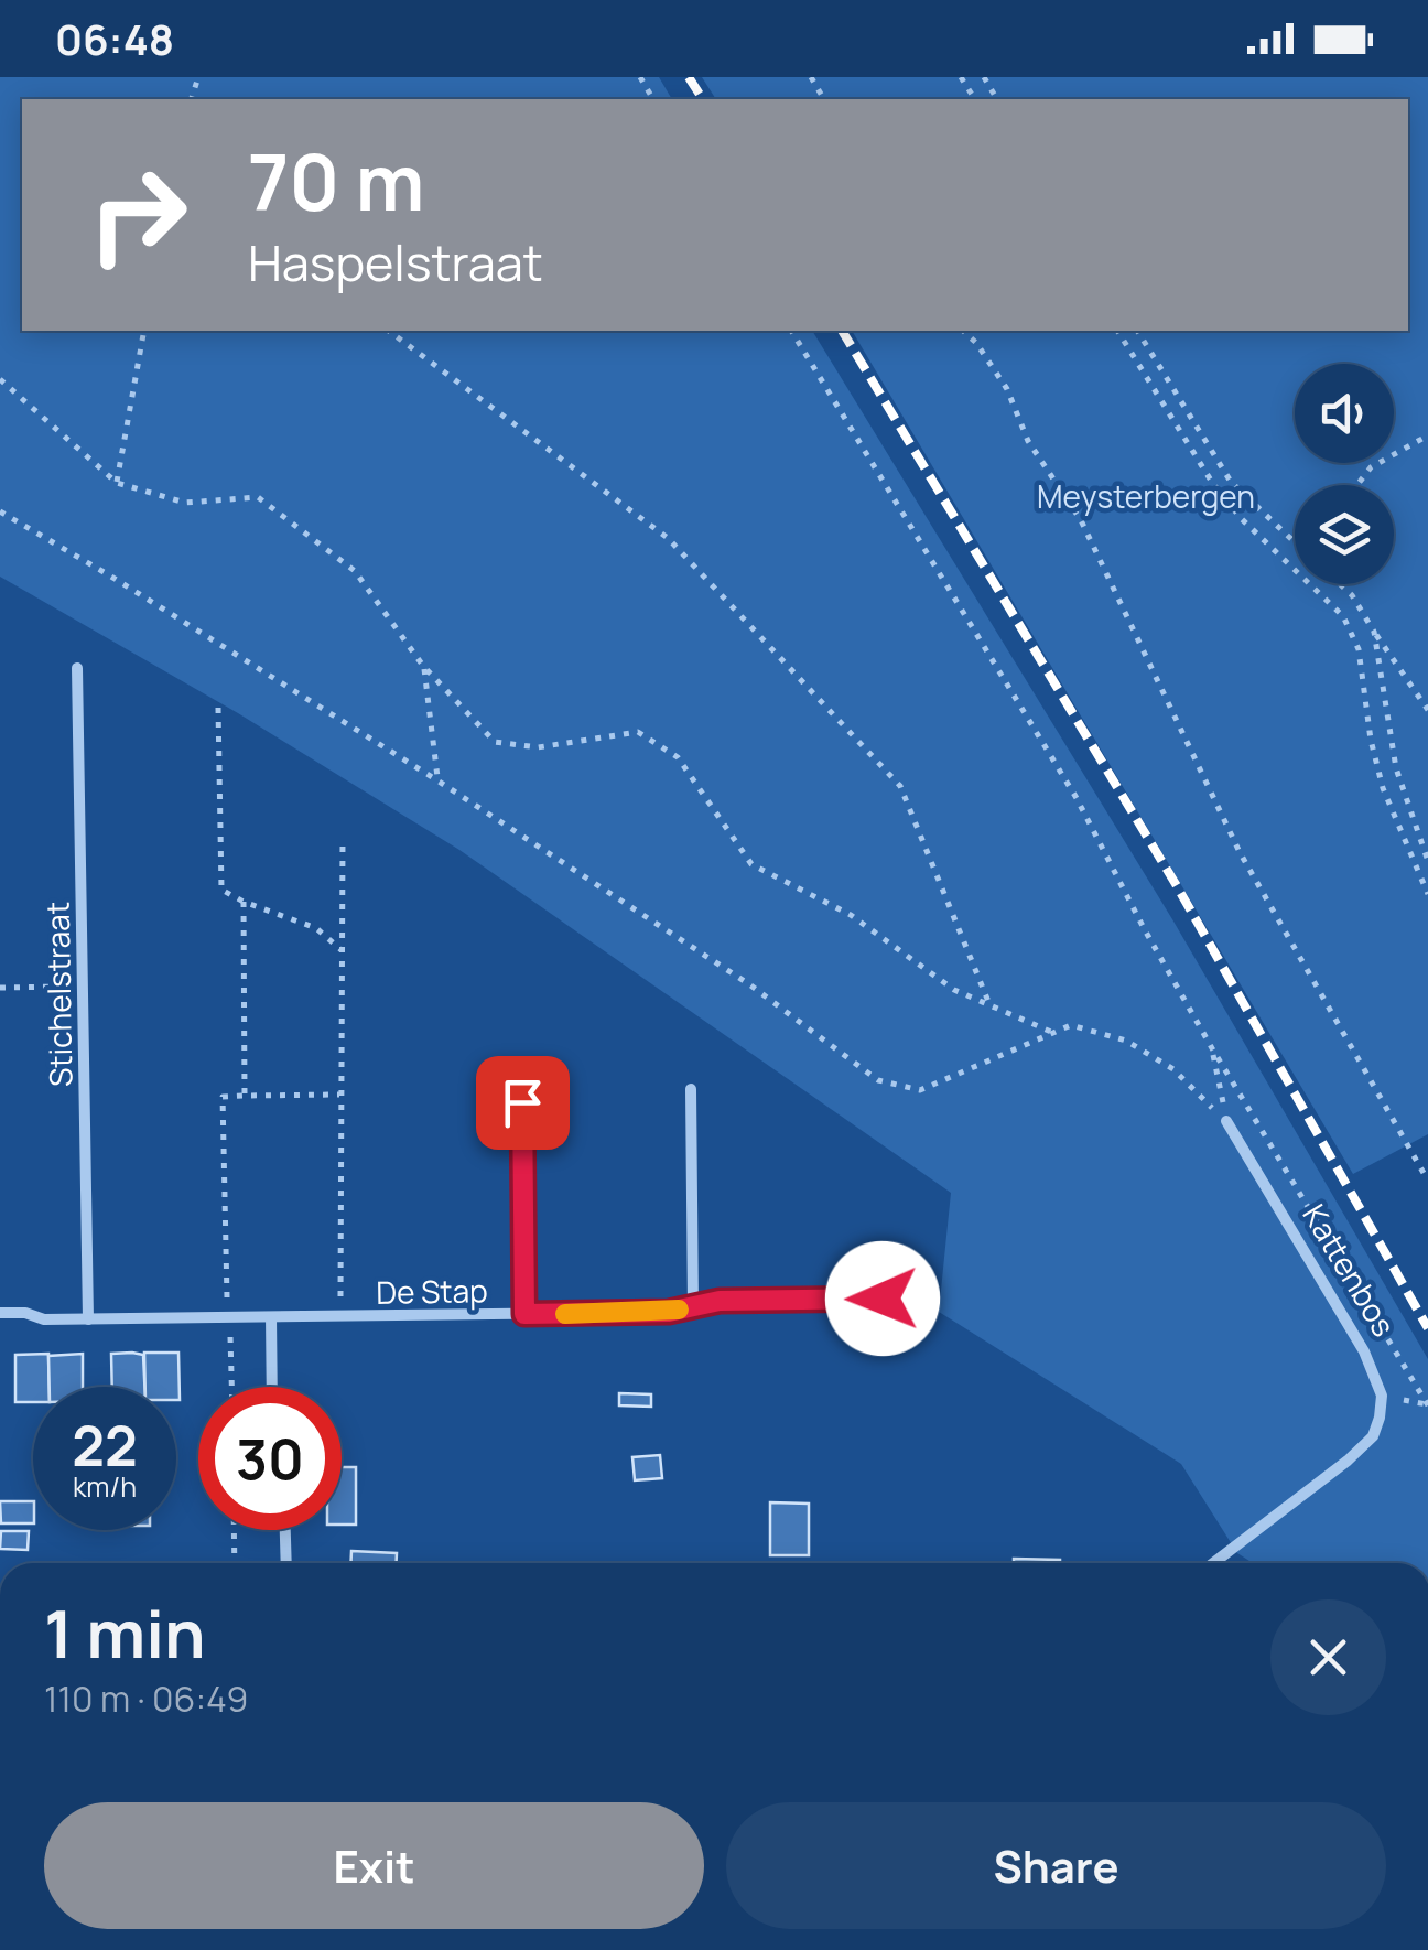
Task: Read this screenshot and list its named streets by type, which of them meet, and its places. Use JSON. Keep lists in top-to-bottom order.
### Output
{
  "streets": {
    "street": ["Stichelstraat", "Kattenbos", "De Stap"]
  },
  "crossings": [
    ["Stichelstraat", "De Stap"]
  ],
  "parks": ["Meysterbergen"],
  "page": {
    "status": "06:48",
    "turn": ["70 m", "Haspelstraat"],
    "speed": "22 km/h",
    "limit": "30",
    "heading": ["1 min", "110 m · 06:49"],
    "buttons": ["Exit", "Share"]
  }
}
